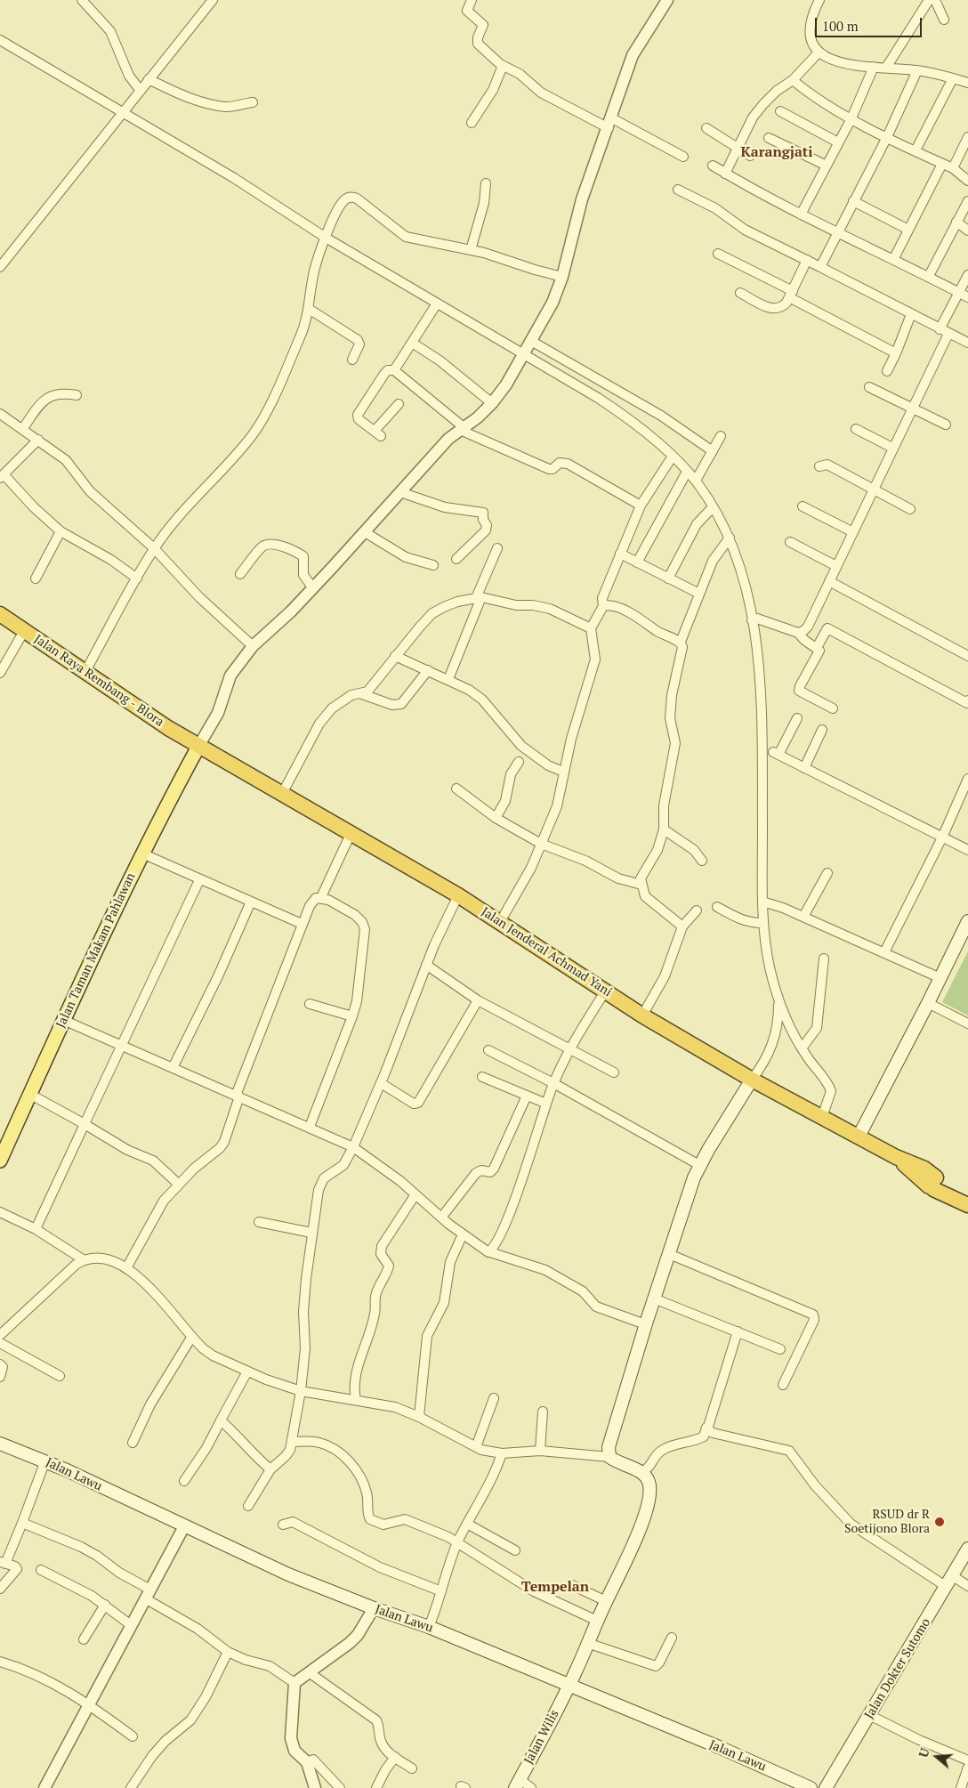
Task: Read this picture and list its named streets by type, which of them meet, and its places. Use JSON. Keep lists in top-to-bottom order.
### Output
{
  "streets": {
    "highway": ["Jalan Raya Rembang - Blora", "Jalan Jenderal Achmad Yani"],
    "main road": [
      "Jalan Taman Makam Pahlawan",
      "Jalan Lawu",
      "Jalan Dokter Sutomo",
      "Jalan Wilis"
    ]
  },
  "crossings": [
    ["Jalan Raya Rembang - Blora", "Jalan Taman Makam Pahlawan"],
    ["Jalan Raya Rembang - Blora", "Jalan Jenderal Achmad Yani"],
    ["Jalan Taman Makam Pahlawan", "Jalan Jenderal Achmad Yani"],
    ["Jalan Lawu", "Jalan Wilis"]
  ],
  "districts": ["Karangjati", "Tempelan"],
  "places": ["RSUD dr R Soetijono Blora"],
  "scale_bar": "100 m",
  "north": "left"
}
